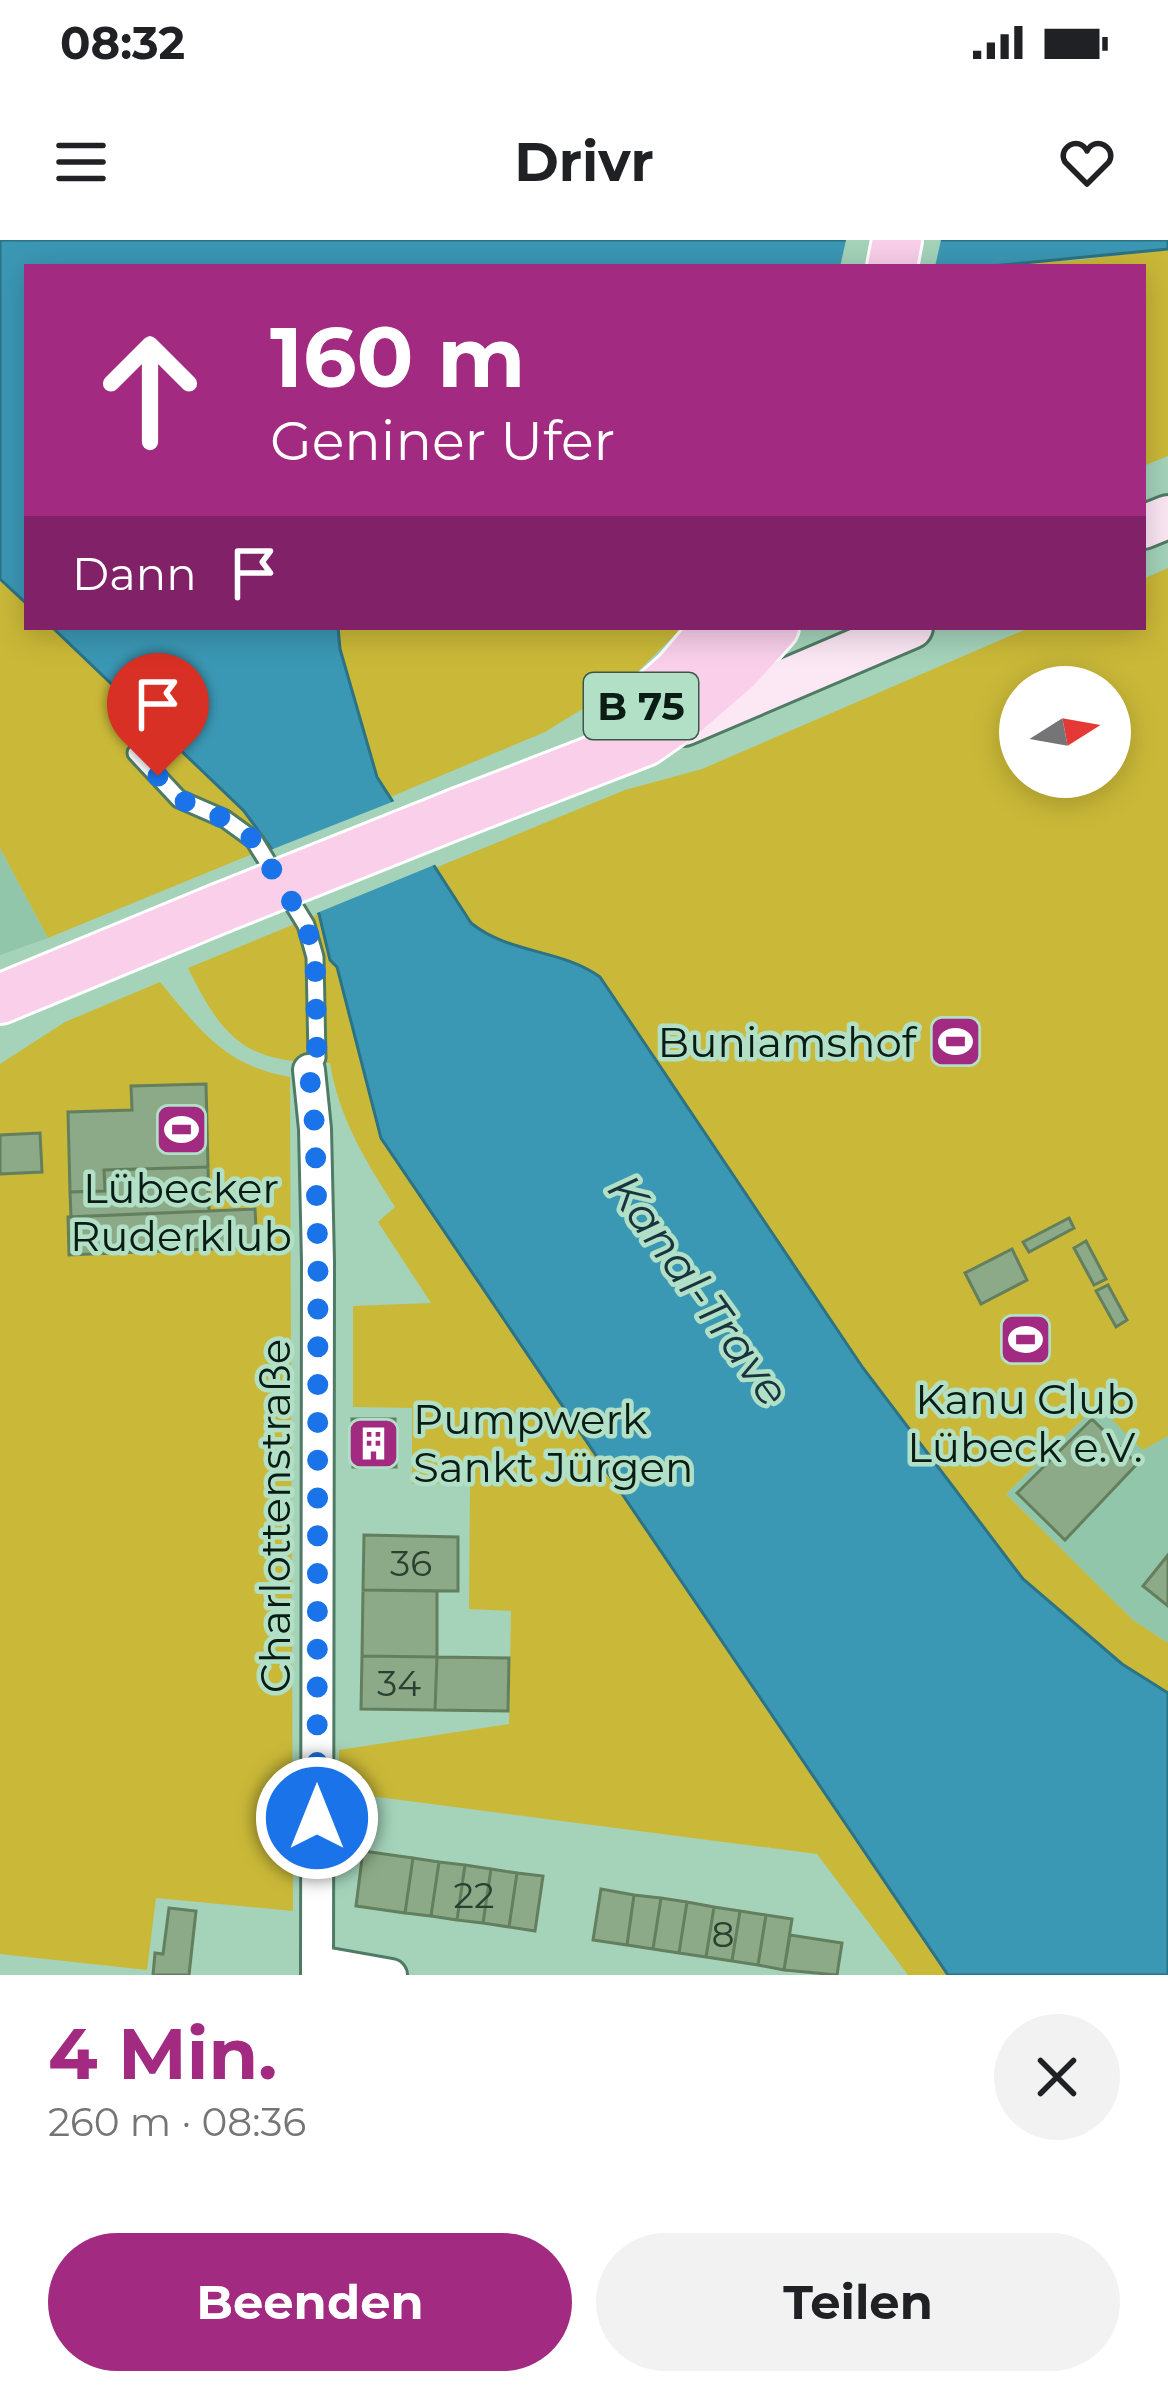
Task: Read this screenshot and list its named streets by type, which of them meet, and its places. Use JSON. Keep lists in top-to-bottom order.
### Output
{
  "streets": {
    "main road": ["B 75"],
    "street": ["Charlottenstraße"]
  },
  "water": ["Kanal-Trave"],
  "places": {
    "sports": ["Buniamshof", "Lübecker Ruderklub", "Kanu Club Lübeck e.V."],
    "building": ["Pumpwerk Sankt Jürgen"]
  },
  "house_numbers": [
    "36",
    "34",
    "22",
    "8"
  ],
  "north": "right",
  "page": {
    "status": "08:32",
    "header": "Drivr",
    "turn": ["160 m", "Geniner Ufer"],
    "then": "Dann",
    "heading": ["4 Min.", "260 m · 08:36"],
    "buttons": ["Beenden", "Teilen"]
  }
}
